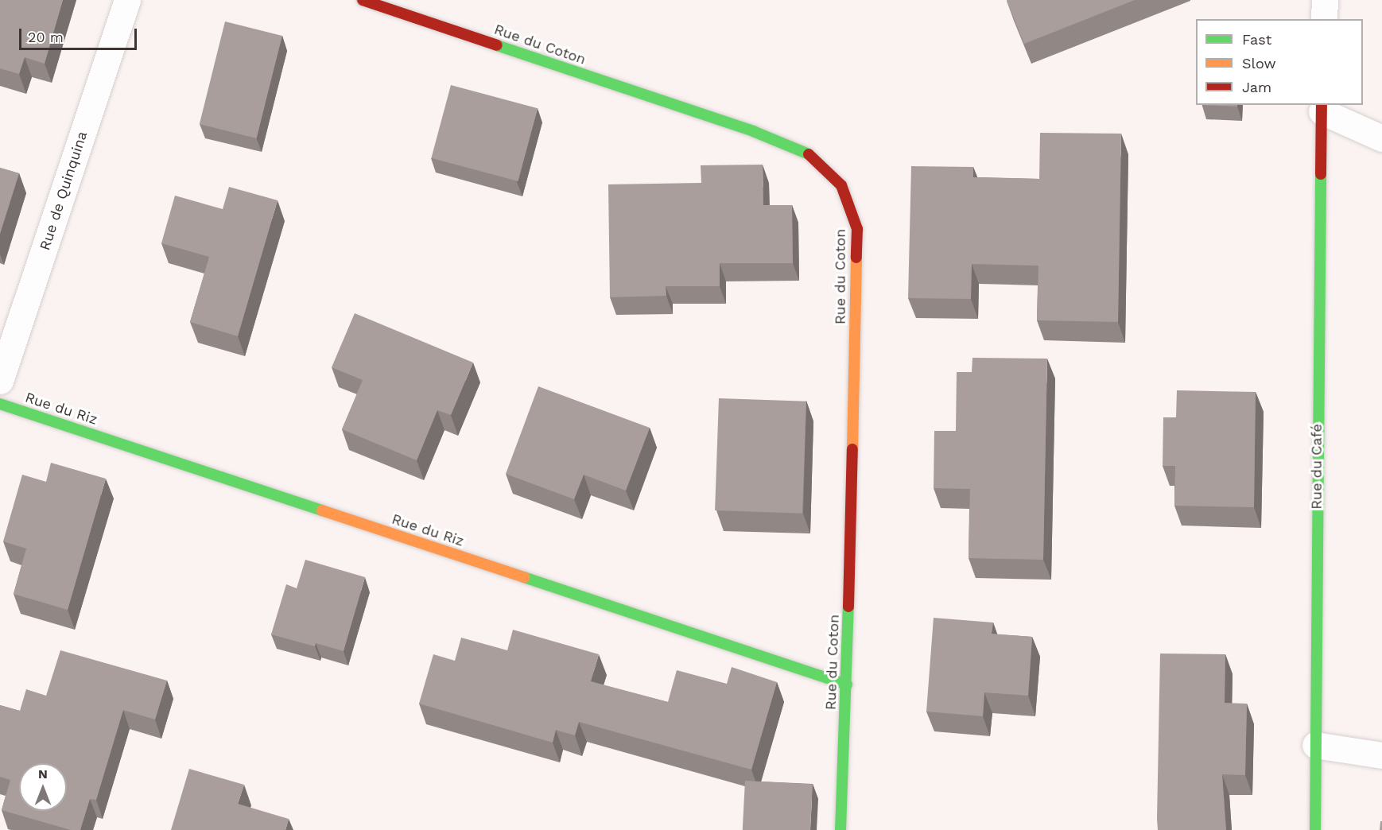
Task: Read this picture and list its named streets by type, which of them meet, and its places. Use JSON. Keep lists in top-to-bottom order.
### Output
{
  "streets": {
    "street": [
      "Rue du Coton",
      "Rue de Quinquina",
      "Rue du Riz",
      "Rue du Café"
    ]
  },
  "crossings": [
    ["Rue du Coton", "Rue du Riz"]
  ],
  "legend": ["Fast", "Slow", "Jam"],
  "scale_bar": "20 m",
  "north": "top"
}
